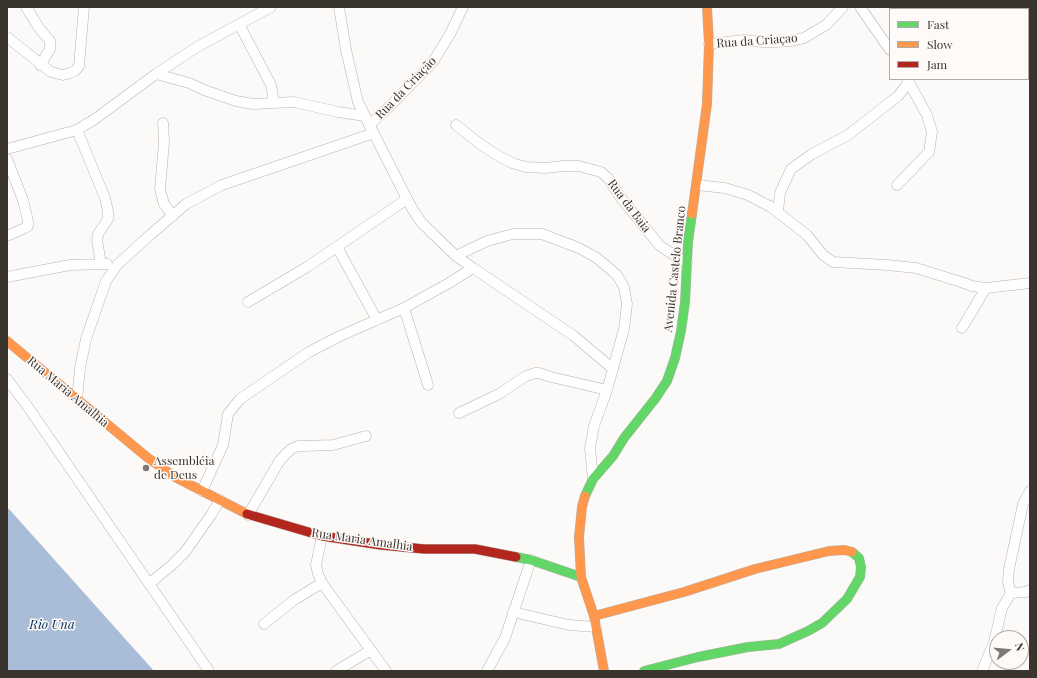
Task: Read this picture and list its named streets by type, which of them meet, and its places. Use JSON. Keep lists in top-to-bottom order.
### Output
{
  "streets": {
    "street": [
      "Rua da Criaçao",
      "Rua da Criação",
      "Rua da Baia",
      "Avenida Castelo Branco",
      "Rua Maria Amalhia"
    ]
  },
  "crossings": [
    ["Rua da Criaçao", "Avenida Castelo Branco"],
    ["Rua da Baia", "Avenida Castelo Branco"],
    ["Avenida Castelo Branco", "Rua Maria Amalhia"]
  ],
  "water": ["Rio Una"],
  "places": ["Assembléia de Deus"],
  "legend": ["Fast", "Slow", "Jam"],
  "north": "right"
}
